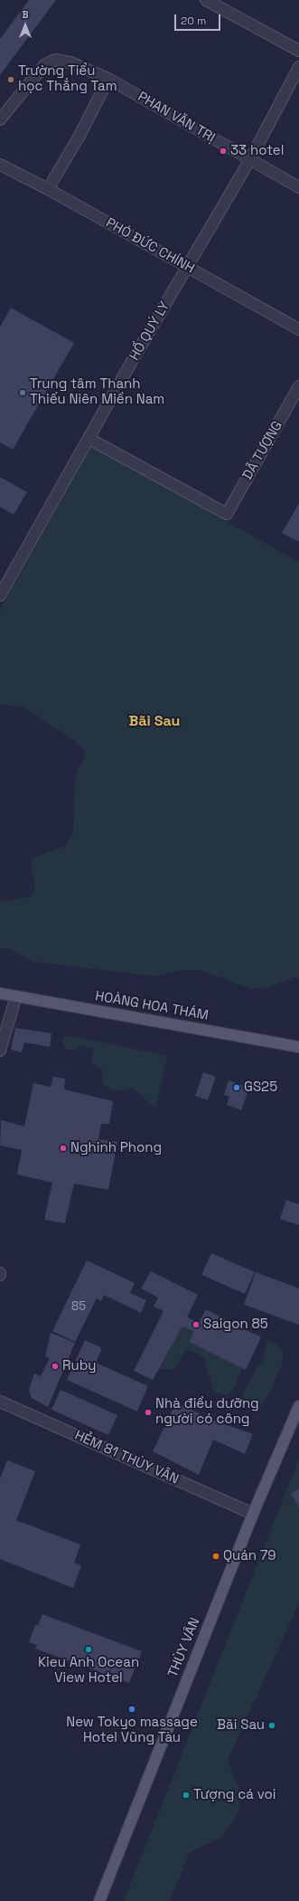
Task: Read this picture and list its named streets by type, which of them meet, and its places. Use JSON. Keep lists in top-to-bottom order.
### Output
{
  "streets": {
    "main road": ["HOÀNG HOA THÁM", "THÙY VÂN"],
    "street": [
      "PHAN VĂN TRỊ",
      "PHÓ ĐỨC CHÍNH",
      "HỒ QUÝ LY",
      "DÃ TƯỢNG",
      "HẺM 81 THÙY VÂN"
    ]
  },
  "crossings": [
    ["PHAN VĂN TRỊ", "HỒ QUÝ LY"],
    ["PHÓ ĐỨC CHÍNH", "HỒ QUÝ LY"],
    ["HỒ QUÝ LY", "DÃ TƯỢNG"],
    ["HẺM 81 THÙY VÂN", "THÙY VÂN"]
  ],
  "districts": ["Bãi Sau"],
  "places": [
    "Trường Tiểu học Thắng Tam",
    "33 hotel",
    "Trung tâm Thanh Thiếu Niên Miền Nam",
    "GS25",
    "Nghinh Phong",
    "Saigon 85",
    "Ruby",
    "Nhà điều dưỡng người có công",
    "Quán 79",
    "Kieu Anh Ocean View Hotel",
    "New Tokyo massage Hotel Vũng Tàu",
    "Bãi Sau",
    "Tượng cá voi"
  ],
  "house_numbers": ["85"],
  "scale_bar": "20 m",
  "north": "top"
}
